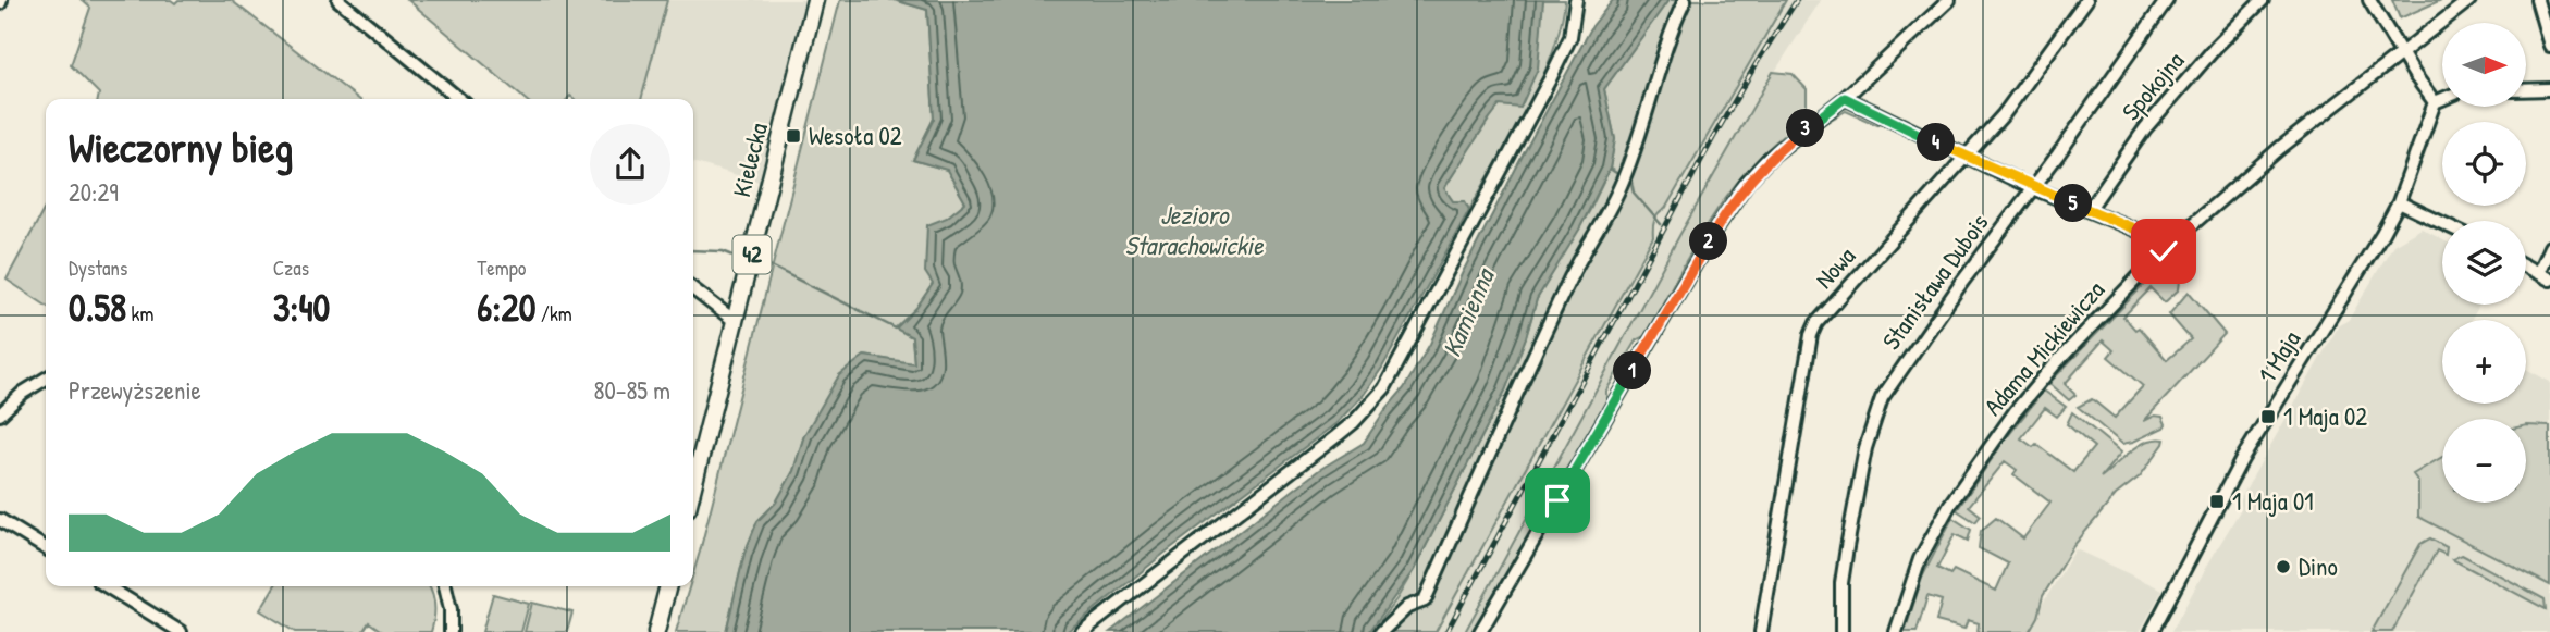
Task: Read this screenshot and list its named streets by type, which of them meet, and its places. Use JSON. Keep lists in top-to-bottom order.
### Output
{
  "streets": {
    "main road": ["Kielecka", "42"],
    "street": [
      "Spokojna",
      "Nowa",
      "Stanisława Dubois",
      "Adama Mickiewicza",
      "1 Maja"
    ]
  },
  "water": ["Jezioro Starachowickie", "Kamienna"],
  "places": {
    "transit": ["Wesoła 02", "1 Maja 02", "1 Maja 01"],
    "other": ["Dino"]
  },
  "north": "right",
  "page": {
    "map_buttons": ["+", "−"],
    "heading": ["Wieczorny bieg", "20:29"],
    "pins": [
      "3",
      "4",
      "5",
      "2",
      "1"
    ],
    "stats": [
      ["Dystans", "0.58 km"],
      ["Czas", "3:40"],
      ["Tempo", "6:20 /km"]
    ],
    "chart": ["Przewyższenie", "80–85 m"]
  }
}
